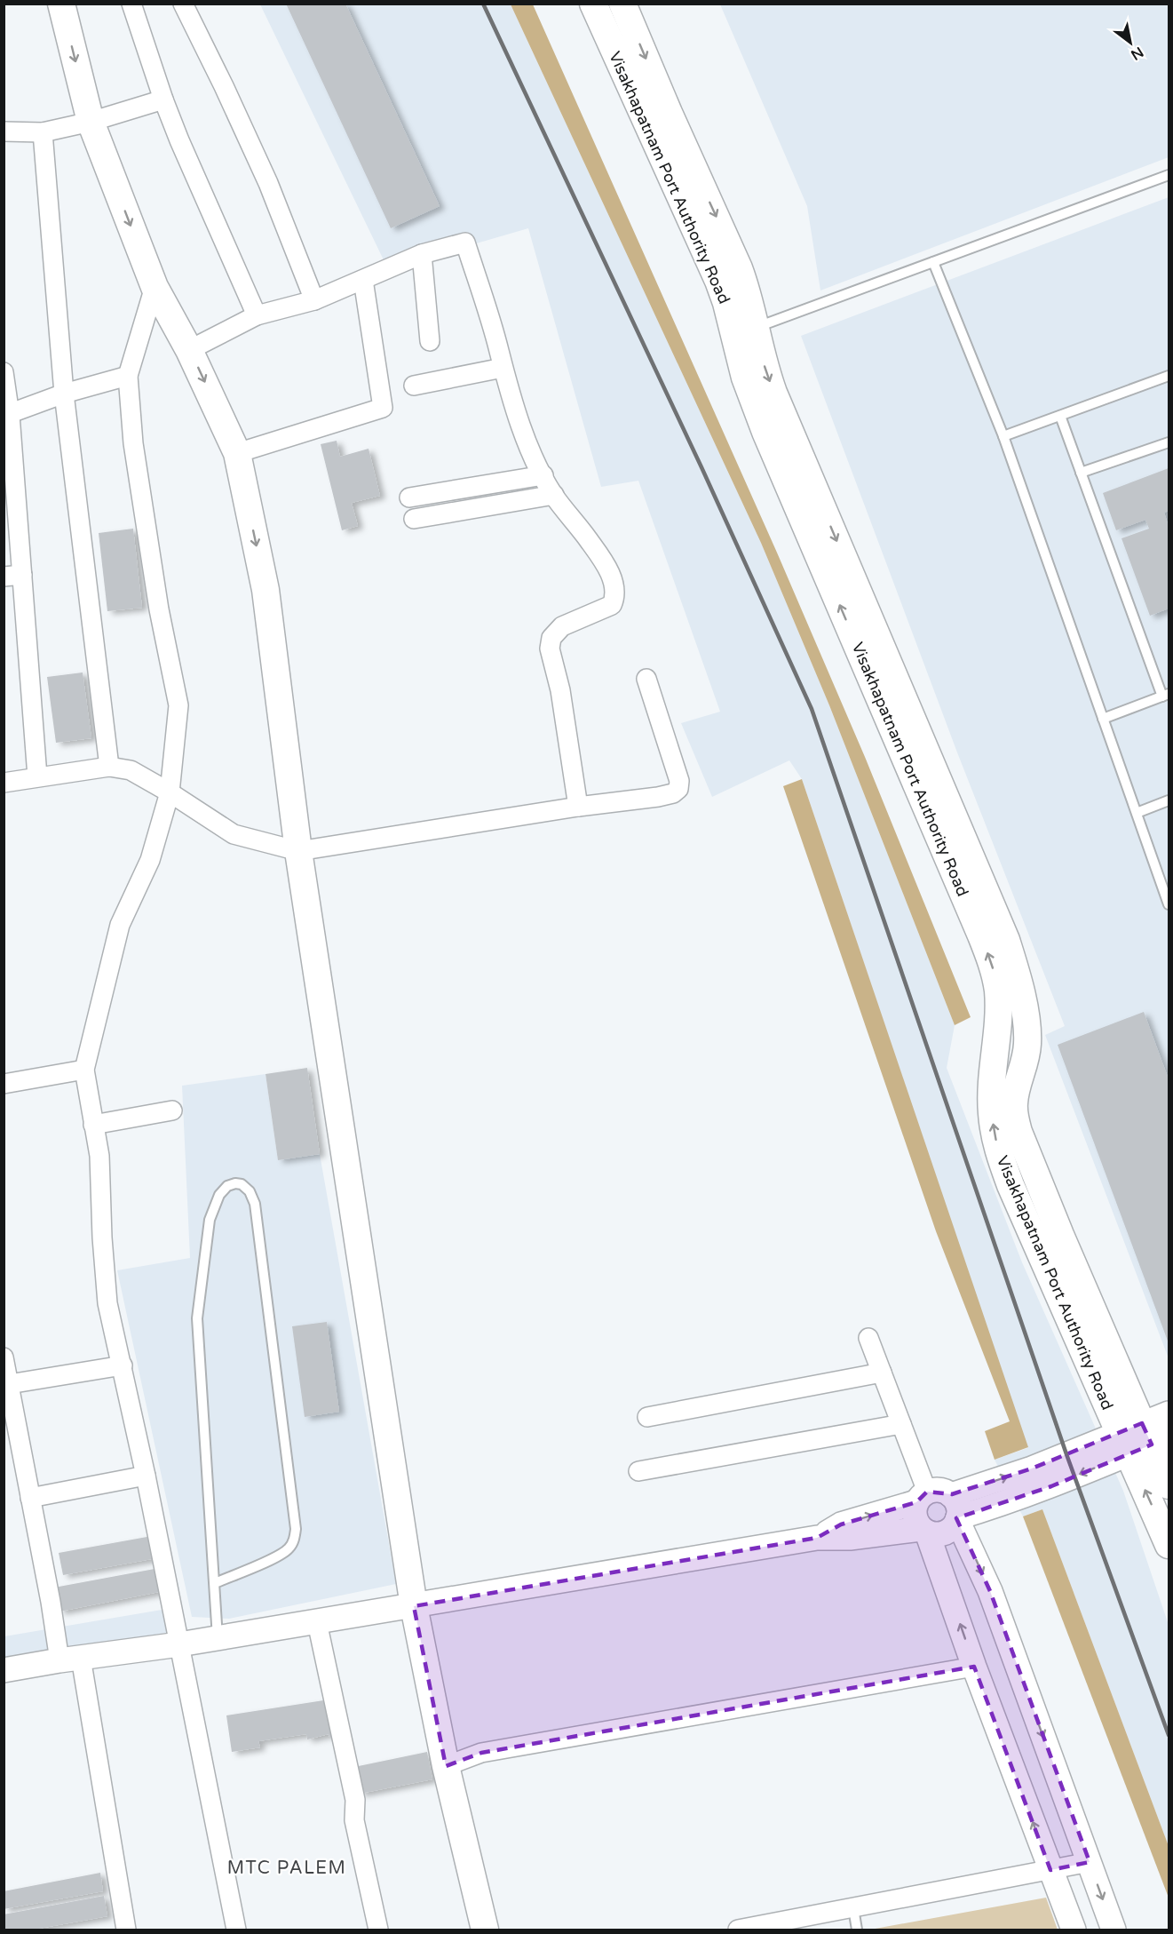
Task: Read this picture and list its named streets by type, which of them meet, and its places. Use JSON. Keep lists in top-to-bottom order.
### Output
{
  "streets": {
    "main road": ["Visakhapatnam Port Authority Road"]
  },
  "districts": ["MTC PALEM"],
  "north": "bottom right"
}
